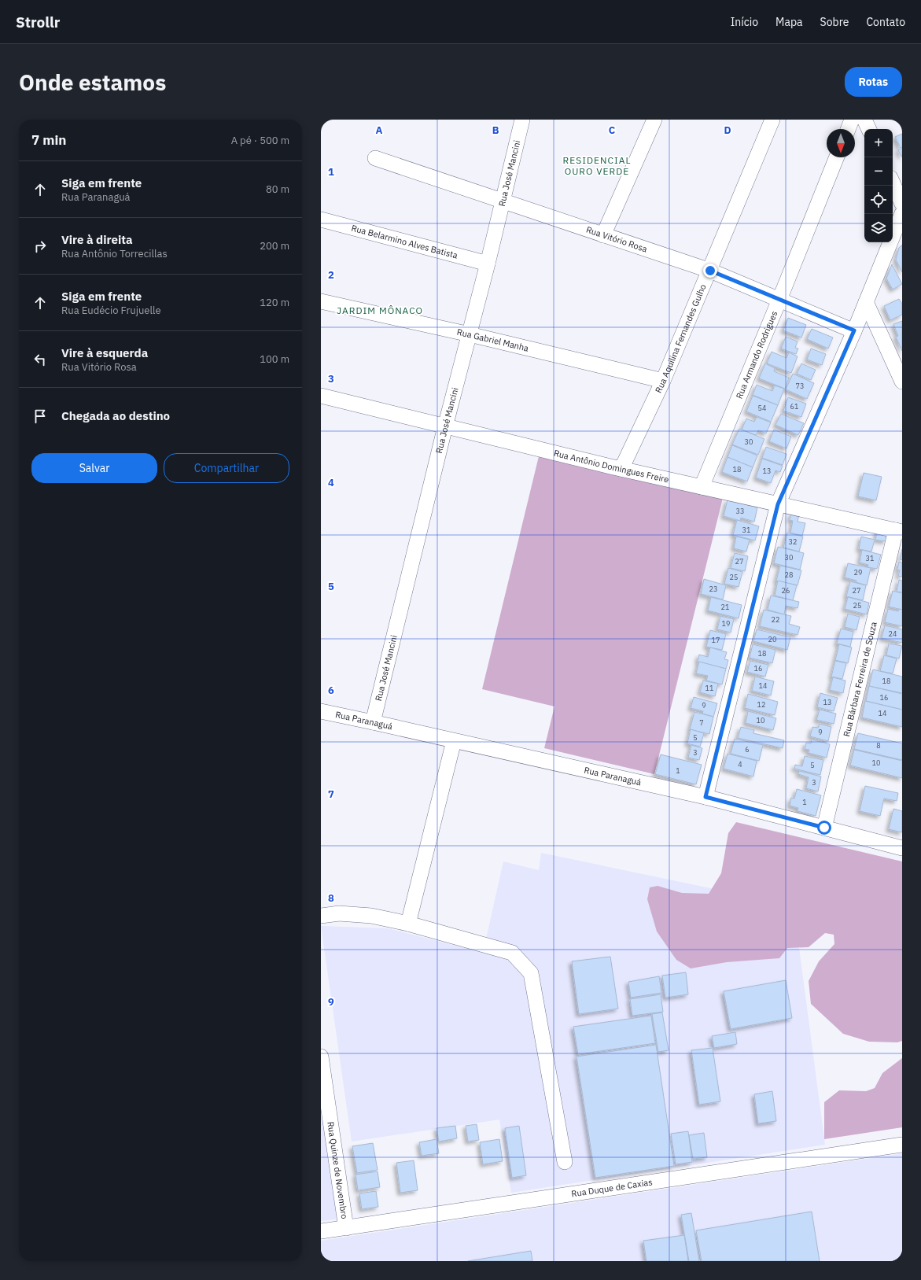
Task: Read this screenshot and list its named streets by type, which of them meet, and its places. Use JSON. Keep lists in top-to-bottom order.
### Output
{
  "streets": {
    "street": [
      "Rua José Mancini",
      "Rua Vitório Rosa",
      "Rua Belarmino Alves Batista",
      "Rua Aquilina Fernandes Gulho",
      "Rua Gabriel Manha",
      "Rua Armando Rodrigues",
      "Rua Antônio Domingues Freire",
      "Rua Bárbara Ferreira de Souza",
      "Rua Paranaguá",
      "Rua Quinze de Novembro",
      "Rua Duque de Caxias"
    ]
  },
  "crossings": [
    ["Rua José Mancini", "Rua Vitório Rosa"],
    ["Rua José Mancini", "Rua Belarmino Alves Batista"],
    ["Rua José Mancini", "Rua Gabriel Manha"],
    ["Rua José Mancini", "Rua Antônio Domingues Freire"],
    ["Rua José Mancini", "Rua Paranaguá"],
    ["Rua Vitório Rosa", "Rua Aquilina Fernandes Gulho"],
    ["Rua Vitório Rosa", "Rua Armando Rodrigues"],
    ["Rua Aquilina Fernandes Gulho", "Rua Gabriel Manha"],
    ["Rua Aquilina Fernandes Gulho", "Rua Antônio Domingues Freire"],
    ["Rua Armando Rodrigues", "Rua Antônio Domingues Freire"],
    ["Rua Antônio Domingues Freire", "Rua Bárbara Ferreira de Souza"],
    ["Rua Bárbara Ferreira de Souza", "Rua Paranaguá"],
    ["Rua Quinze de Novembro", "Rua Duque de Caxias"]
  ],
  "districts": ["RESIDENCIAL OURO VERDE", "JARDIM MÔNACO"],
  "house_numbers": [
    "73",
    "61",
    "54",
    "30",
    "18",
    "13",
    "33",
    "31",
    "32",
    "30",
    "31",
    "27",
    "29",
    "28",
    "25",
    "23",
    "26",
    "27",
    "25",
    "21",
    "22",
    "19",
    "24",
    "20",
    "17",
    "18",
    "16",
    "18",
    "14",
    "11",
    "16",
    "13",
    "12",
    "9",
    "14",
    "10",
    "7",
    "9",
    "5",
    "8",
    "6",
    "3",
    "10",
    "4",
    "5",
    "1",
    "3",
    "1"
  ],
  "north": "bottom",
  "page": {
    "header": "Strollr",
    "nav": [
      "Início",
      "Mapa",
      "Sobre",
      "Contato"
    ],
    "buttons": [
      "Rotas",
      ["Salvar", "Compartilhar"]
    ],
    "title": "Onde estamos",
    "heading": ["7 min", "A pé · 500 m"],
    "map_buttons": ["+", "−"],
    "list": [
      ["Siga em frente", "Rua Paranaguá", "80 m"],
      ["Vire à direita", "Rua Antônio Torrecillas", "200 m"],
      ["Siga em frente", "Rua Eudécio Frujuelle", "120 m"],
      ["Vire à esquerda", "Rua Vitório Rosa", "100 m"],
      "Chegada ao destino"
    ]
  },
  "grid": {
    "columns": [
      "A",
      "B",
      "C",
      "D"
    ],
    "rows": [
      "1",
      "2",
      "3",
      "4",
      "5",
      "6",
      "7",
      "8",
      "9"
    ]
  }
}
